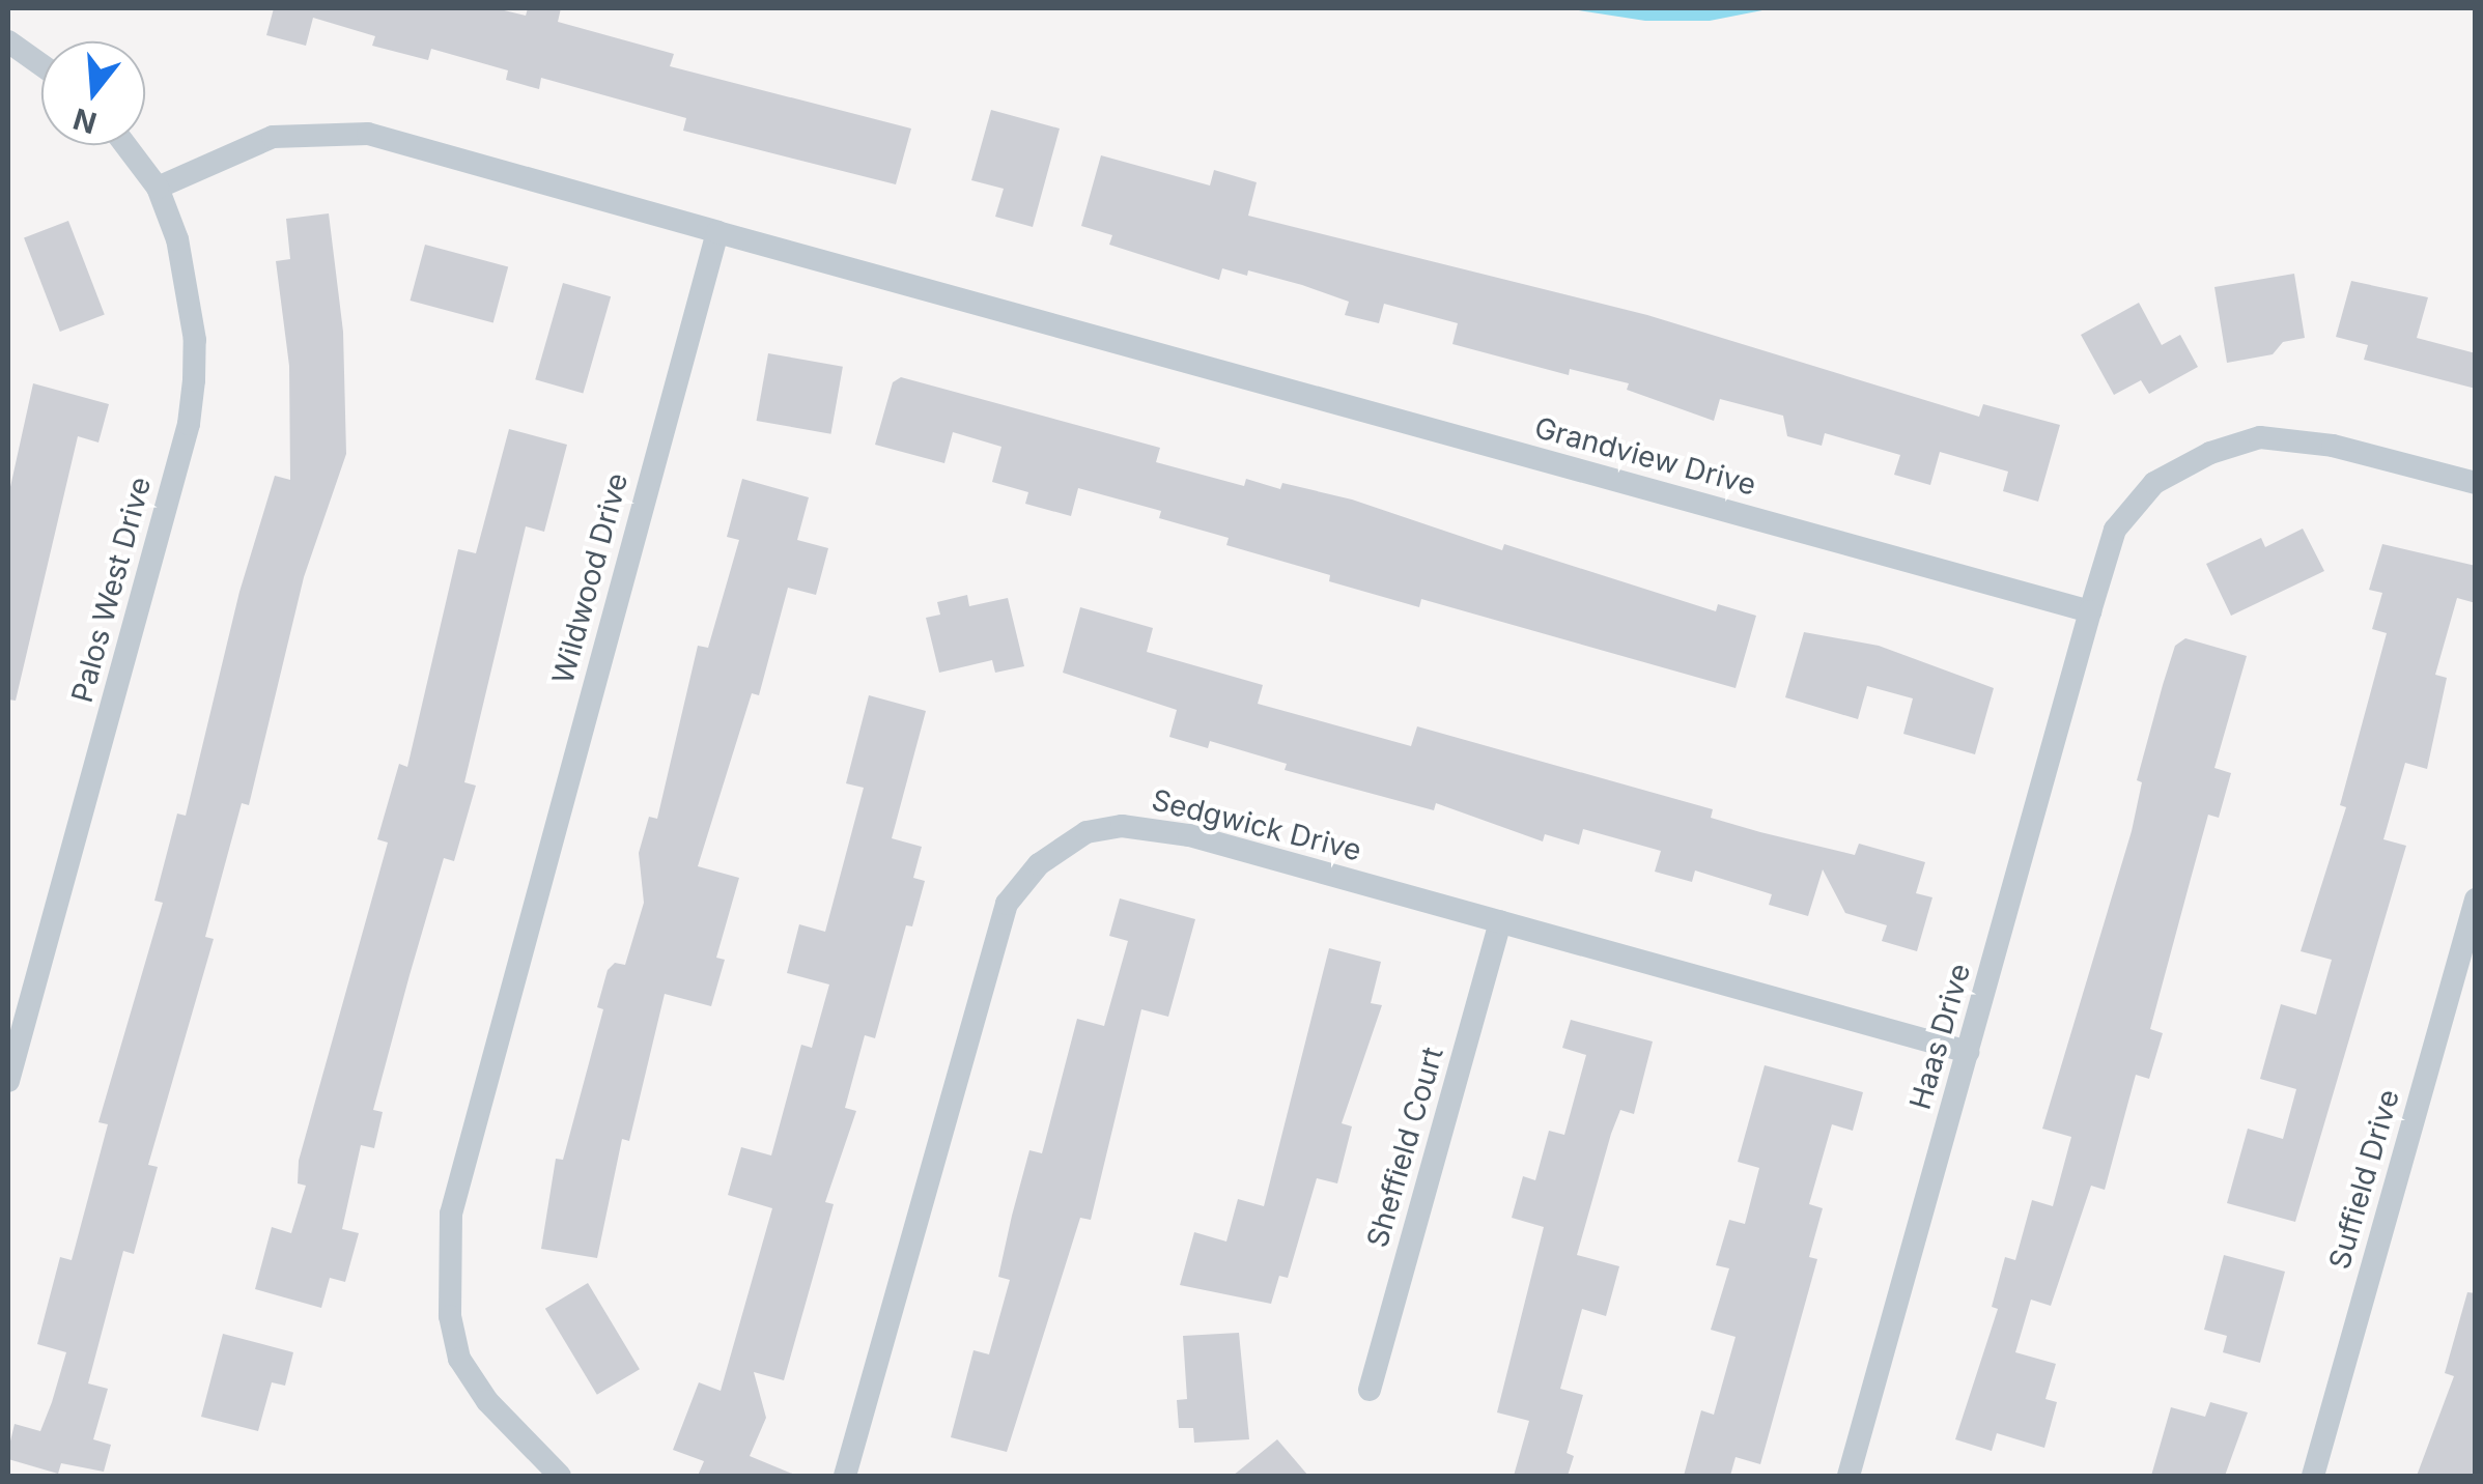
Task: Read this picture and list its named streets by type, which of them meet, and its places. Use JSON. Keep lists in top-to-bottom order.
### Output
{
  "streets": {
    "street": [
      "Grandview Drive",
      "Wildwood Drive",
      "Palos West Drive",
      "Sedgwick Drive",
      "Haas Drive",
      "Sheffield Court",
      "Suffield Drive"
    ]
  },
  "crossings": [
    ["Grandview Drive", "Wildwood Drive"],
    ["Grandview Drive", "Haas Drive"],
    ["Sedgwick Drive", "Haas Drive"],
    ["Sedgwick Drive", "Sheffield Court"]
  ],
  "north": "bottom"
}
